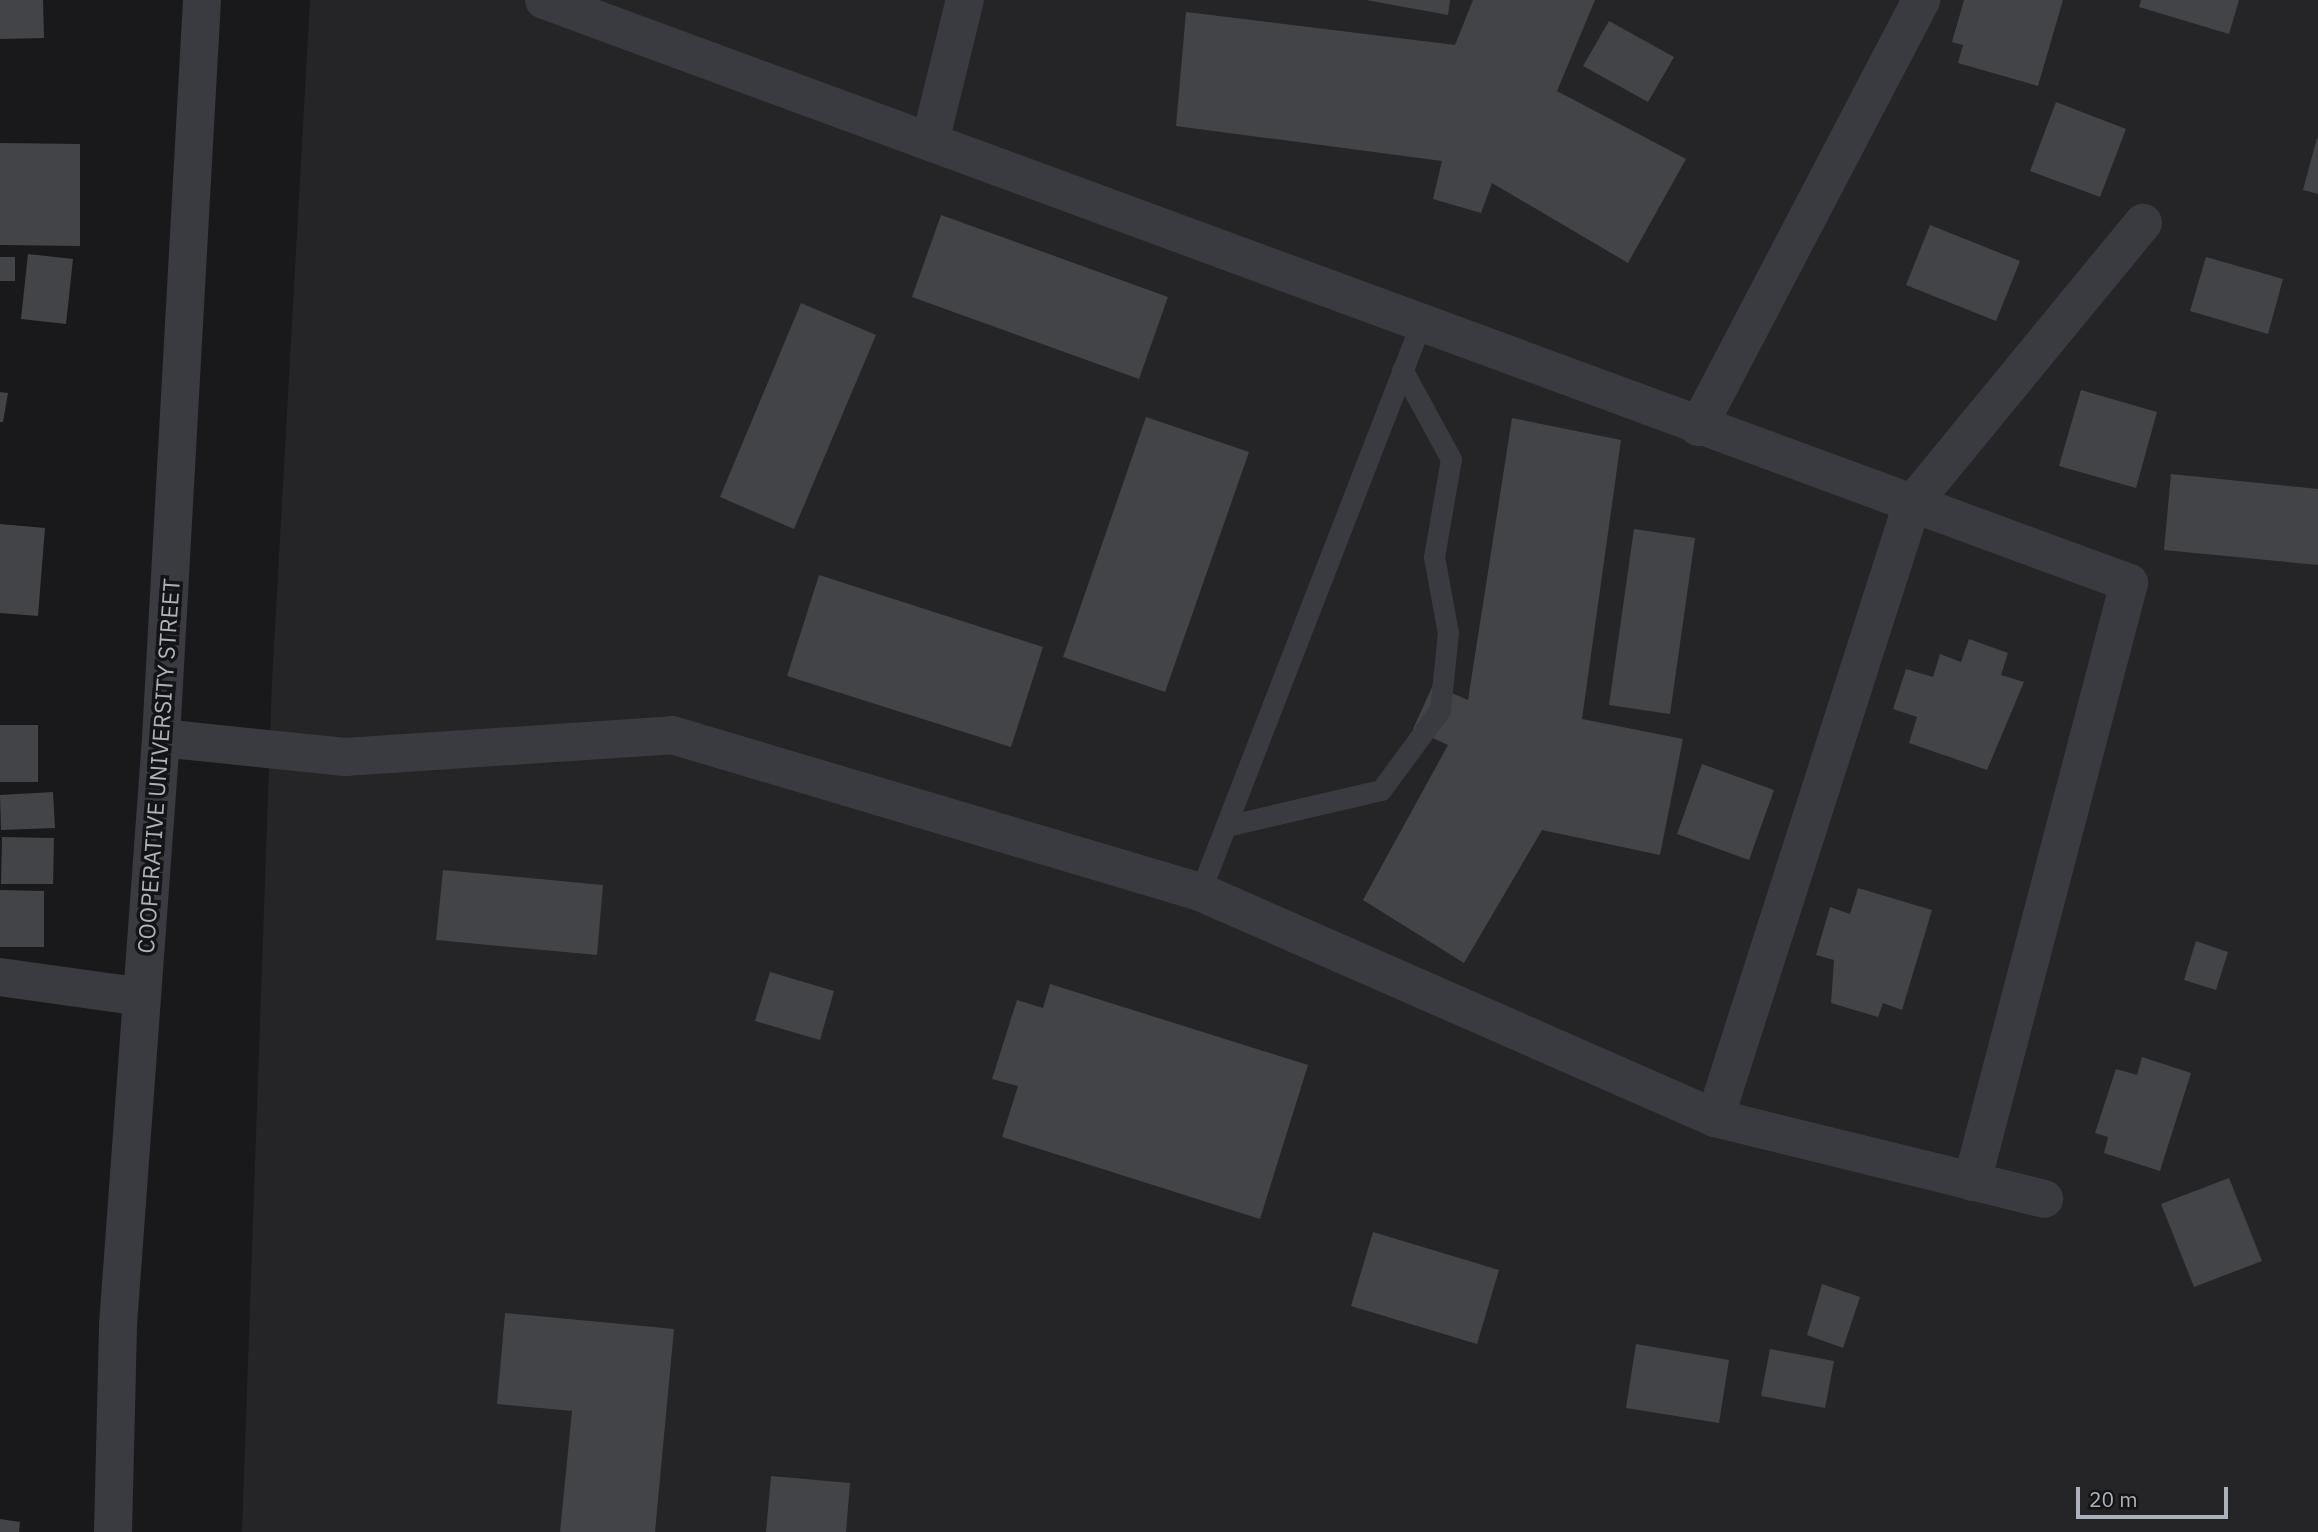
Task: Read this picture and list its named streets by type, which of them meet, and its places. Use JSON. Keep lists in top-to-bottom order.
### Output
{
  "streets": {
    "street": ["COOPERATIVE UNIVERSITY STREET"]
  },
  "scale_bar": "20 m"
}
